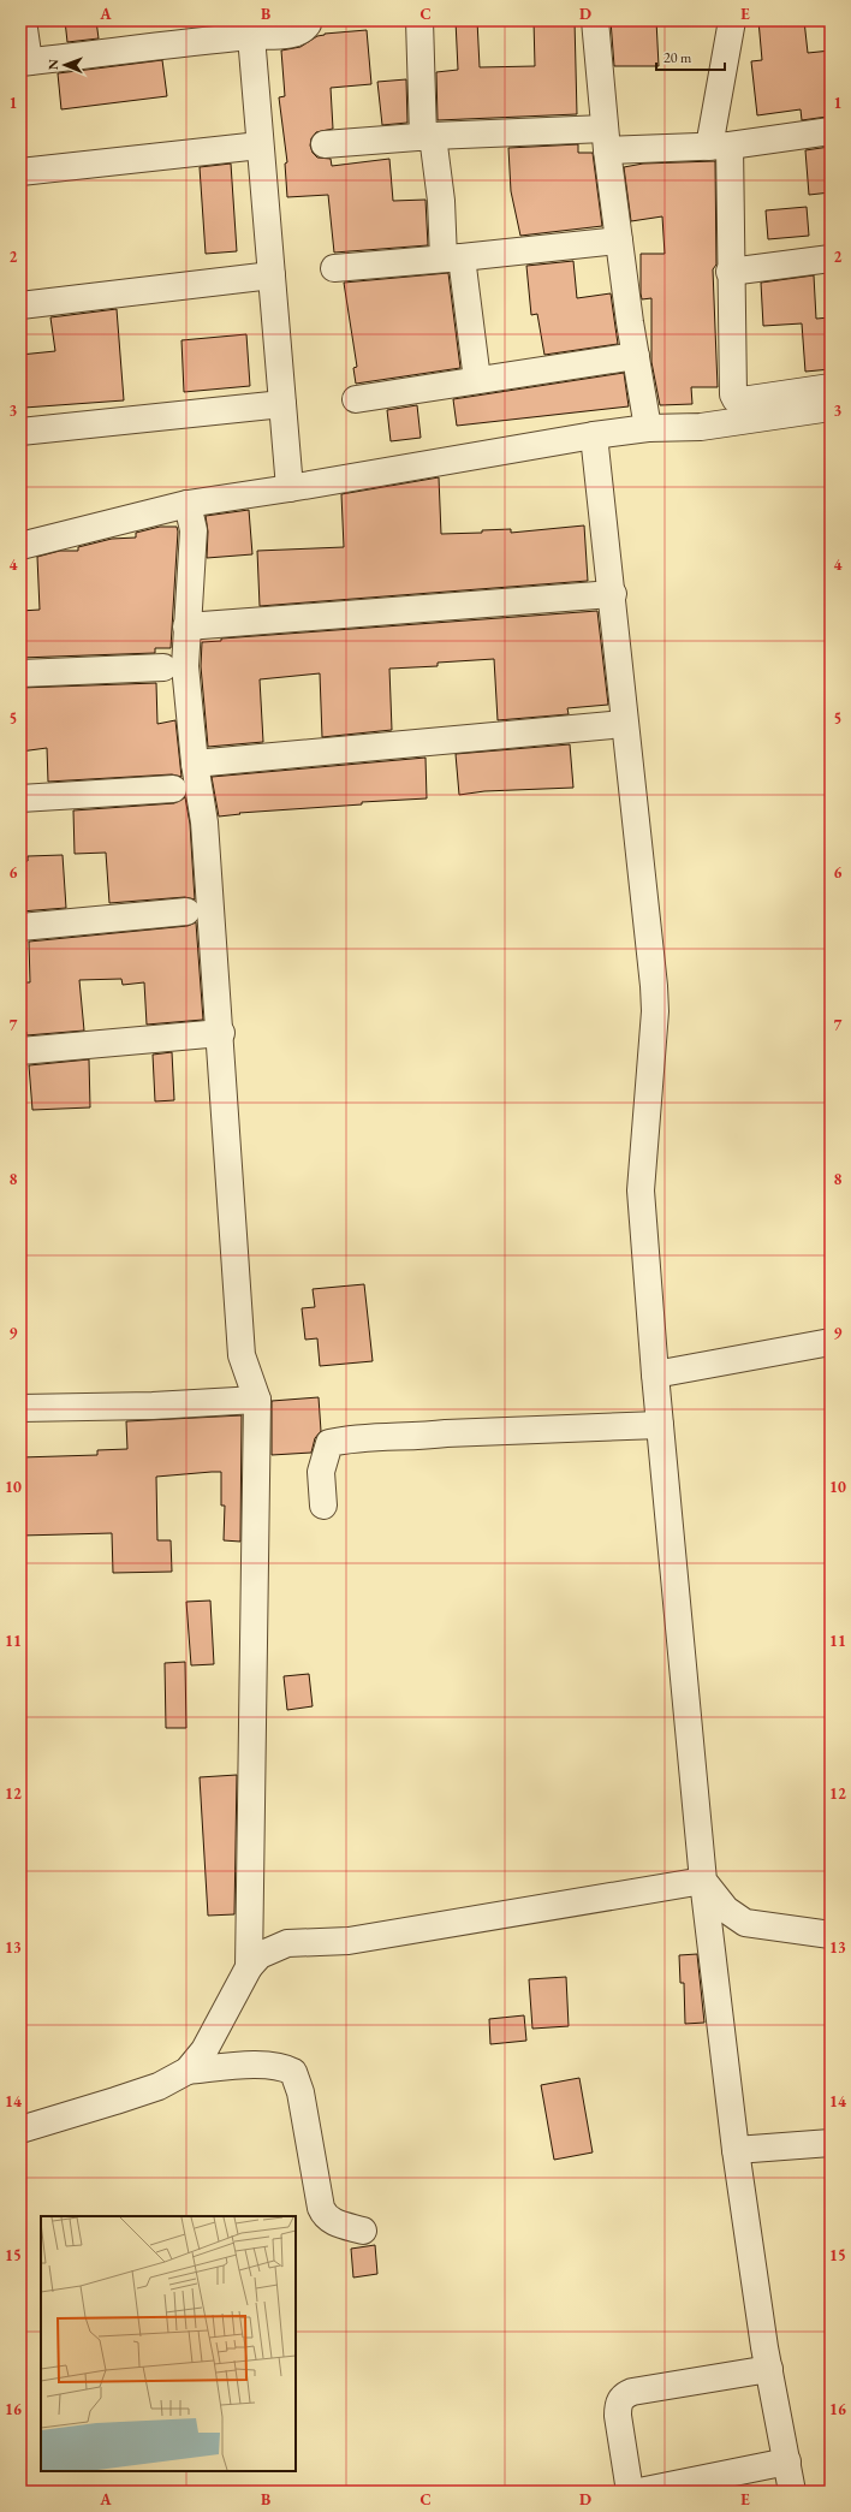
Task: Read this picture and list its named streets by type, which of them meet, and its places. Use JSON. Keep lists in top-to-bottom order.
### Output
{
  "scale_bar": "20 m",
  "north": "left",
  "grid": {
    "columns": [
      "A",
      "B",
      "C",
      "D",
      "E"
    ],
    "rows": [
      "1",
      "2",
      "3",
      "4",
      "5",
      "6",
      "7",
      "8",
      "9",
      "10",
      "11",
      "12",
      "13",
      "14",
      "15",
      "16"
    ]
  }
}
